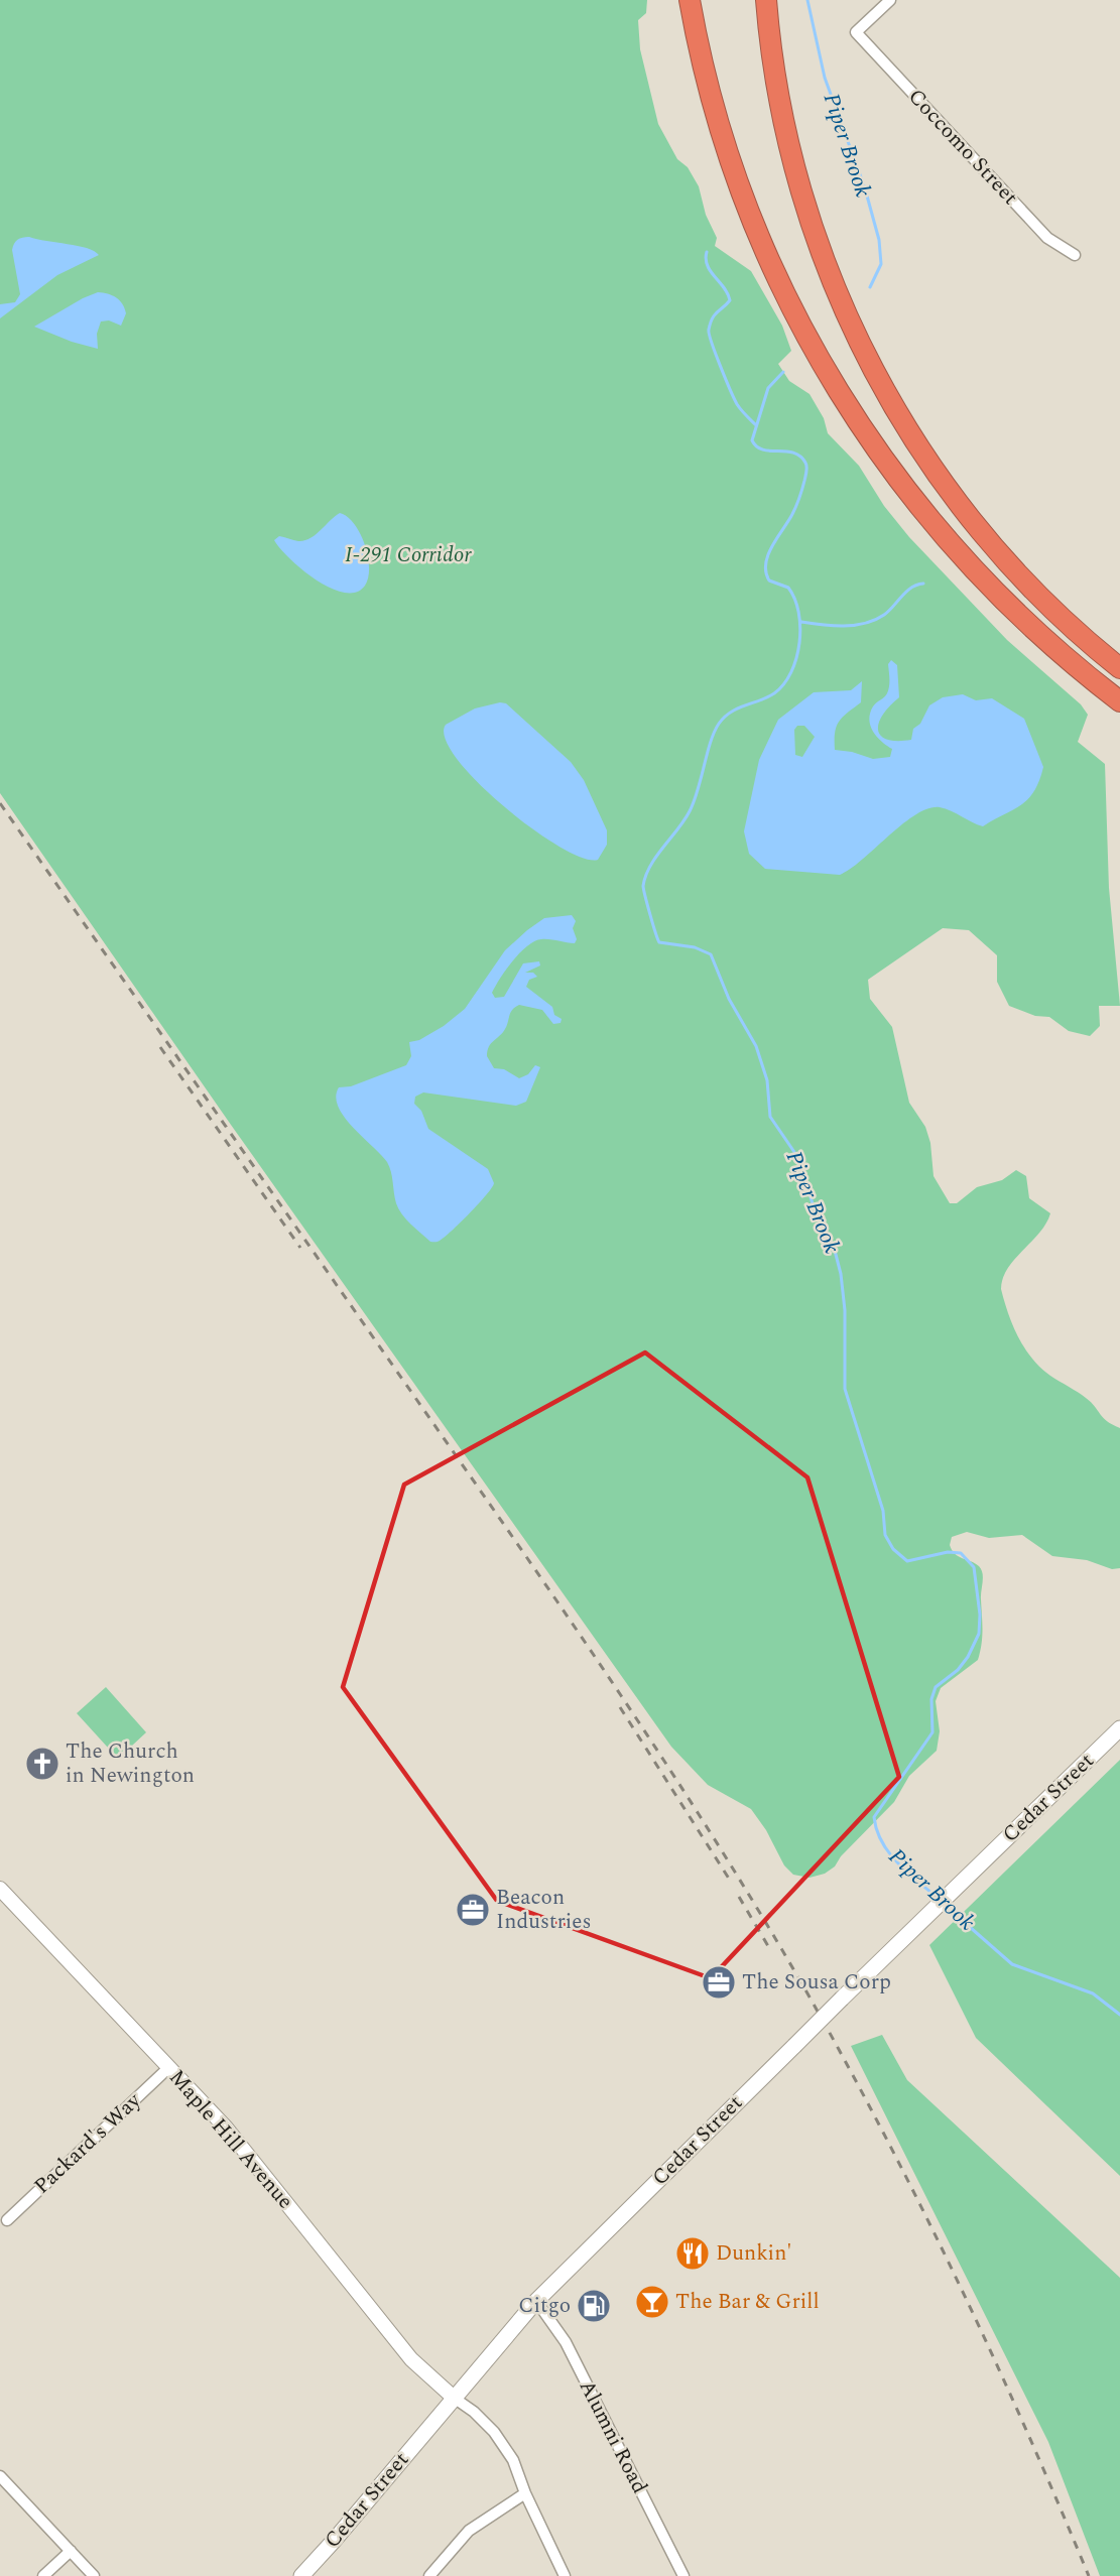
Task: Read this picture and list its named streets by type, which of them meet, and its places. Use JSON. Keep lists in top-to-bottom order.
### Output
{
  "streets": {
    "main road": ["Cedar Street"],
    "street": [
      "Coccomo Street",
      "Maple Hill Avenue",
      "Packard's Way",
      "Alumni Road"
    ]
  },
  "crossings": [
    ["Cedar Street", "Maple Hill Avenue"],
    ["Cedar Street", "Alumni Road"],
    ["Maple Hill Avenue", "Packard's Way"]
  ],
  "water": ["Piper Brook"],
  "parks": ["I-291 Corridor"],
  "places": {
    "church": ["The Church in Newington"],
    "office": ["Beacon Industries", "The Sousa Corp"],
    "restaurant": ["Dunkin'"],
    "bar": ["The Bar & Grill"],
    "fuel station": ["Citgo"]
  }
}
